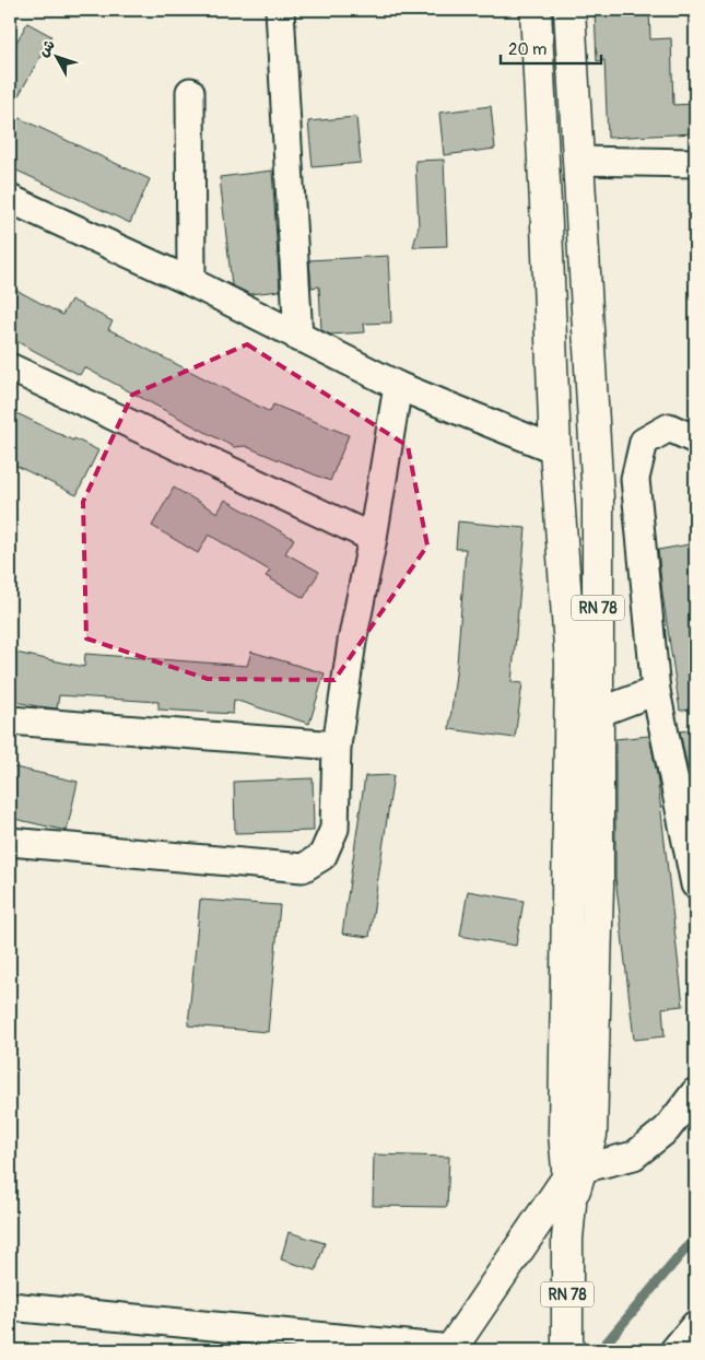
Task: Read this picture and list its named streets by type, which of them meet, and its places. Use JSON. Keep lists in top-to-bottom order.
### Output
{
  "streets": {
    "main road": ["RN 78"]
  },
  "scale_bar": "20 m",
  "north": "top left"
}
